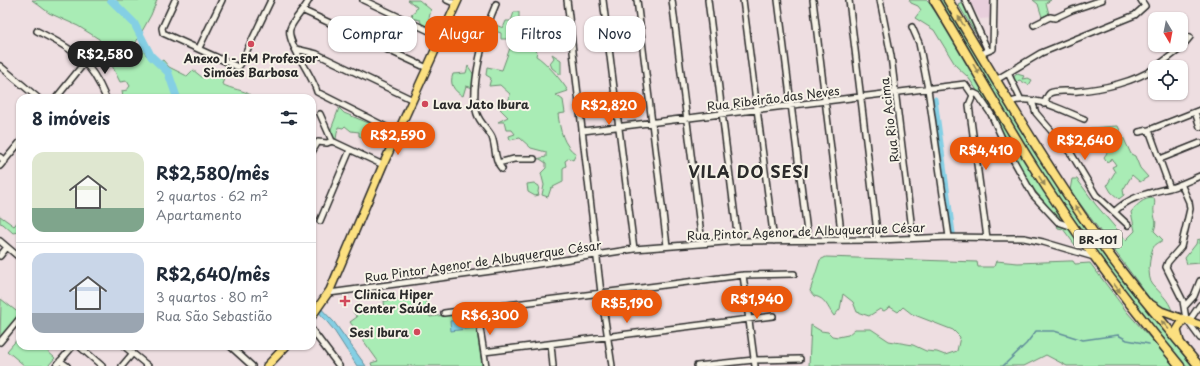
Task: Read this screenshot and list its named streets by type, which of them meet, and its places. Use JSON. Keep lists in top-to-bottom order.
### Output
{
  "streets": {
    "highway": ["BR-101"],
    "street": ["Rua Ribeirão das Neves", "Rua Rio Acima", "Rua Pintor Agenor de Albuquerque César"]
  },
  "crossings": [
    ["Rua Ribeirão das Neves", "Rua Rio Acima"],
    ["Rua Rio Acima", "Rua Pintor Agenor de Albuquerque César"],
    ["Rua Pintor Agenor de Albuquerque César", "BR-101"]
  ],
  "districts": ["VILA DO SESI"],
  "places": {
    "other": ["Anexo I - EM Professor Simões Barbosa", "Lava Jato Ibura", "Sesi Ibura"],
    "health": ["Clinica Hiper Center Saúde"]
  },
  "north": "bottom",
  "page": {
    "chip": [
      "Comprar",
      "Alugar",
      "Filtros",
      "Novo"
    ],
    "price": [
      "R$2,580",
      "R$2,820",
      "R$2,590",
      "R$2,640",
      "R$4,410",
      "R$1,940",
      "R$5,190",
      "R$6,300"
    ],
    "heading": "8 imóveis",
    "list": [
      {
        "name": "R$2,580/mês",
        "note": "2 quartos · 62 m² · Apartamento"
      },
      {
        "name": "R$2,640/mês",
        "note": "3 quartos · 80 m² · Rua São Sebastião"
      }
    ]
  }
}
